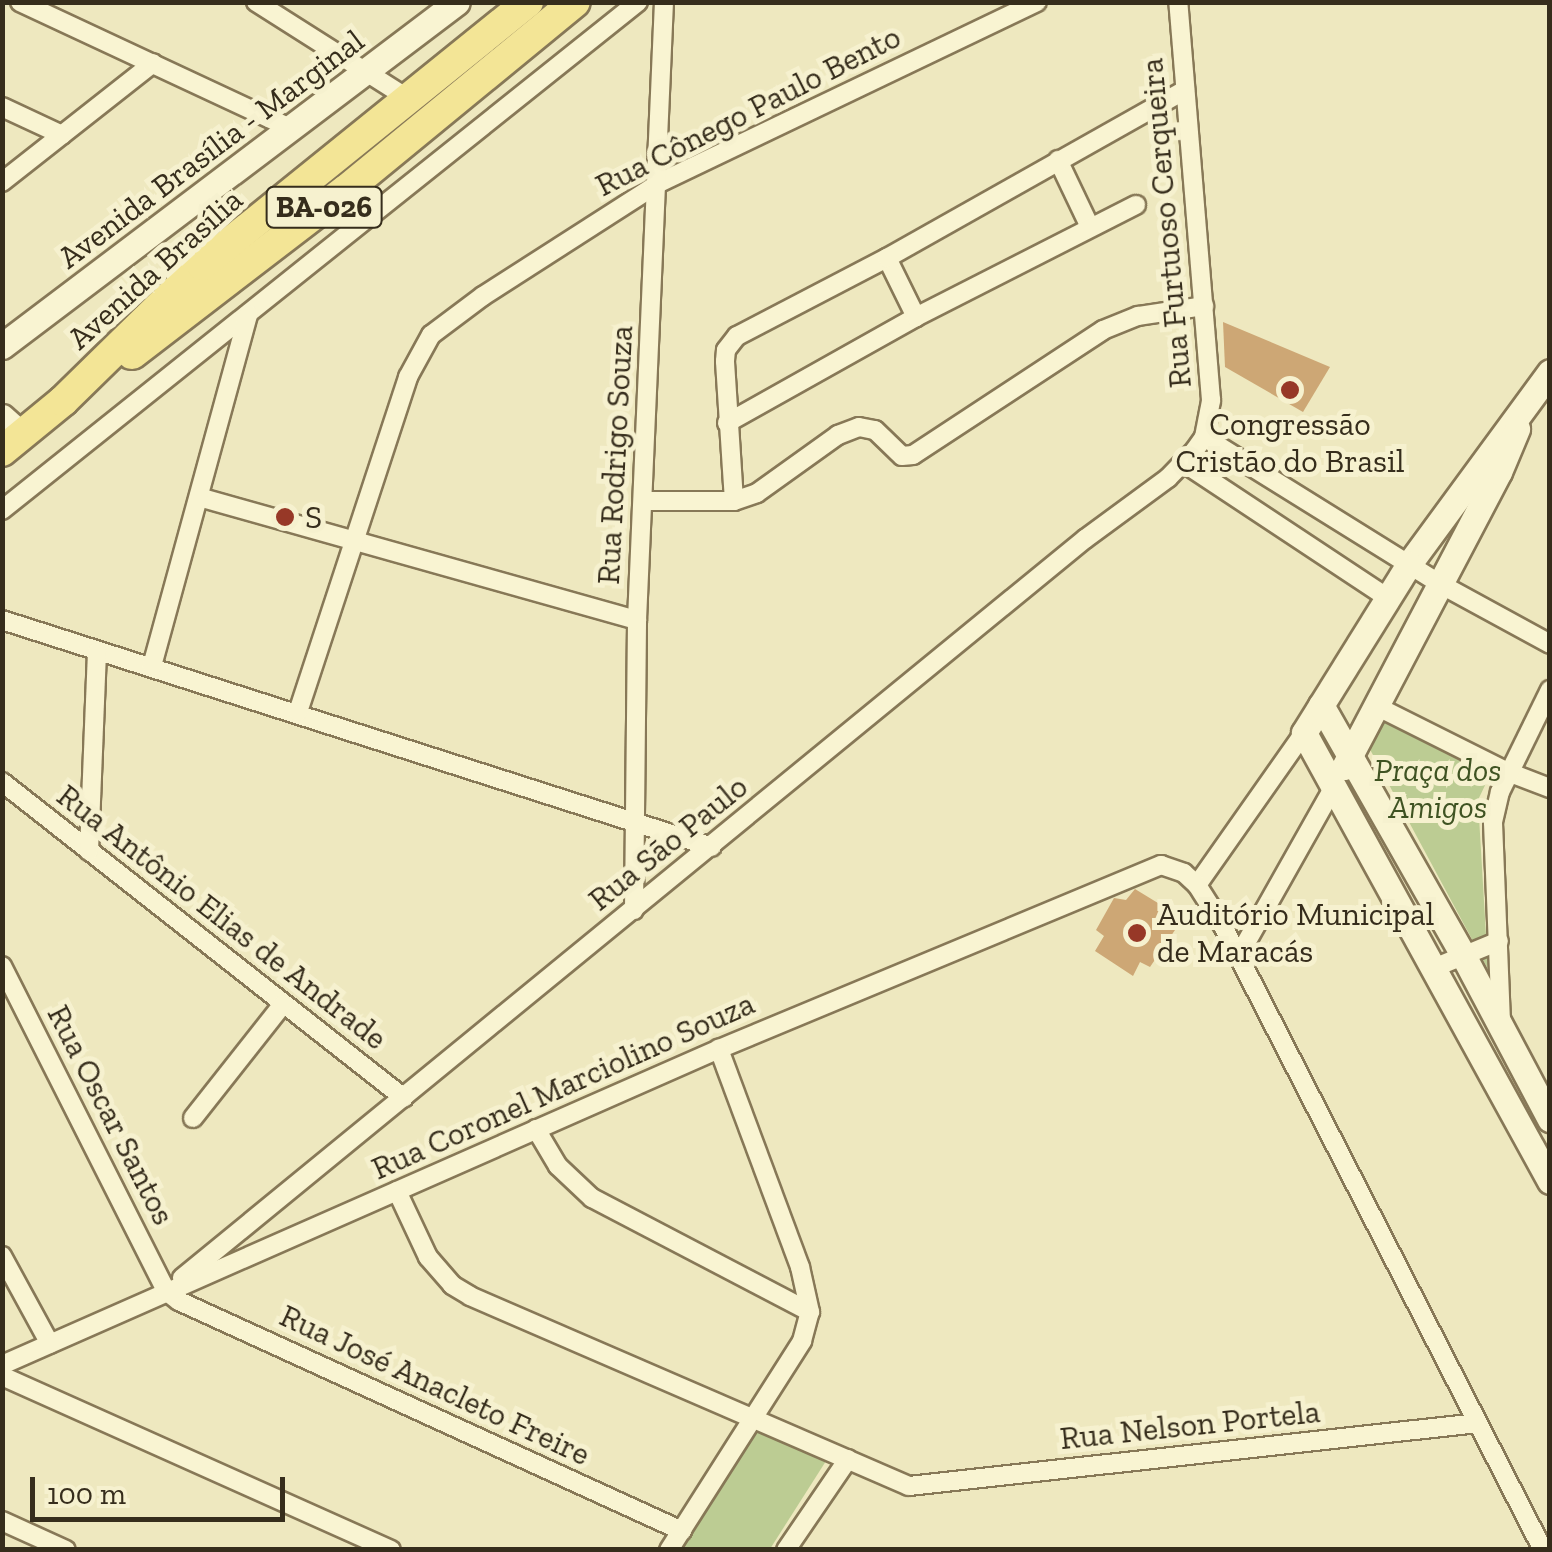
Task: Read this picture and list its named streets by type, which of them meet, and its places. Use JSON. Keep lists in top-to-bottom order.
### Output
{
  "streets": {
    "main road": ["Avenida Brasília - Marginal", "BA-026", "Avenida Brasília"],
    "street": [
      "Rua Cônego Paulo Bento",
      "Rua Furtuoso Cerqueira",
      "Rua Rodrigo Souza",
      "Rua São Paulo",
      "Rua Antônio Elias de Andrade",
      "Rua Coronel Marciolino Souza",
      "Rua Oscar Santos",
      "Rua José Anacleto Freire",
      "Rua Nelson Portela"
    ]
  },
  "crossings": [
    ["Rua Cônego Paulo Bento", "Rua Rodrigo Souza"],
    ["Rua Furtuoso Cerqueira", "Rua São Paulo"],
    ["Rua Rodrigo Souza", "Rua São Paulo"],
    ["Rua São Paulo", "Rua Antônio Elias de Andrade"],
    ["Rua São Paulo", "Rua Coronel Marciolino Souza"],
    ["Rua São Paulo", "Rua Oscar Santos"],
    ["Rua São Paulo", "Rua José Anacleto Freire"],
    ["Rua Coronel Marciolino Souza", "Rua Oscar Santos"],
    ["Rua Coronel Marciolino Souza", "Rua José Anacleto Freire"],
    ["Rua Oscar Santos", "Rua José Anacleto Freire"]
  ],
  "parks": ["Praça dos Amigos"],
  "places": ["Congressão Cristão do Brasil", "S", "Auditório Municipal de Maracás"],
  "scale_bar": "100 m"
}
